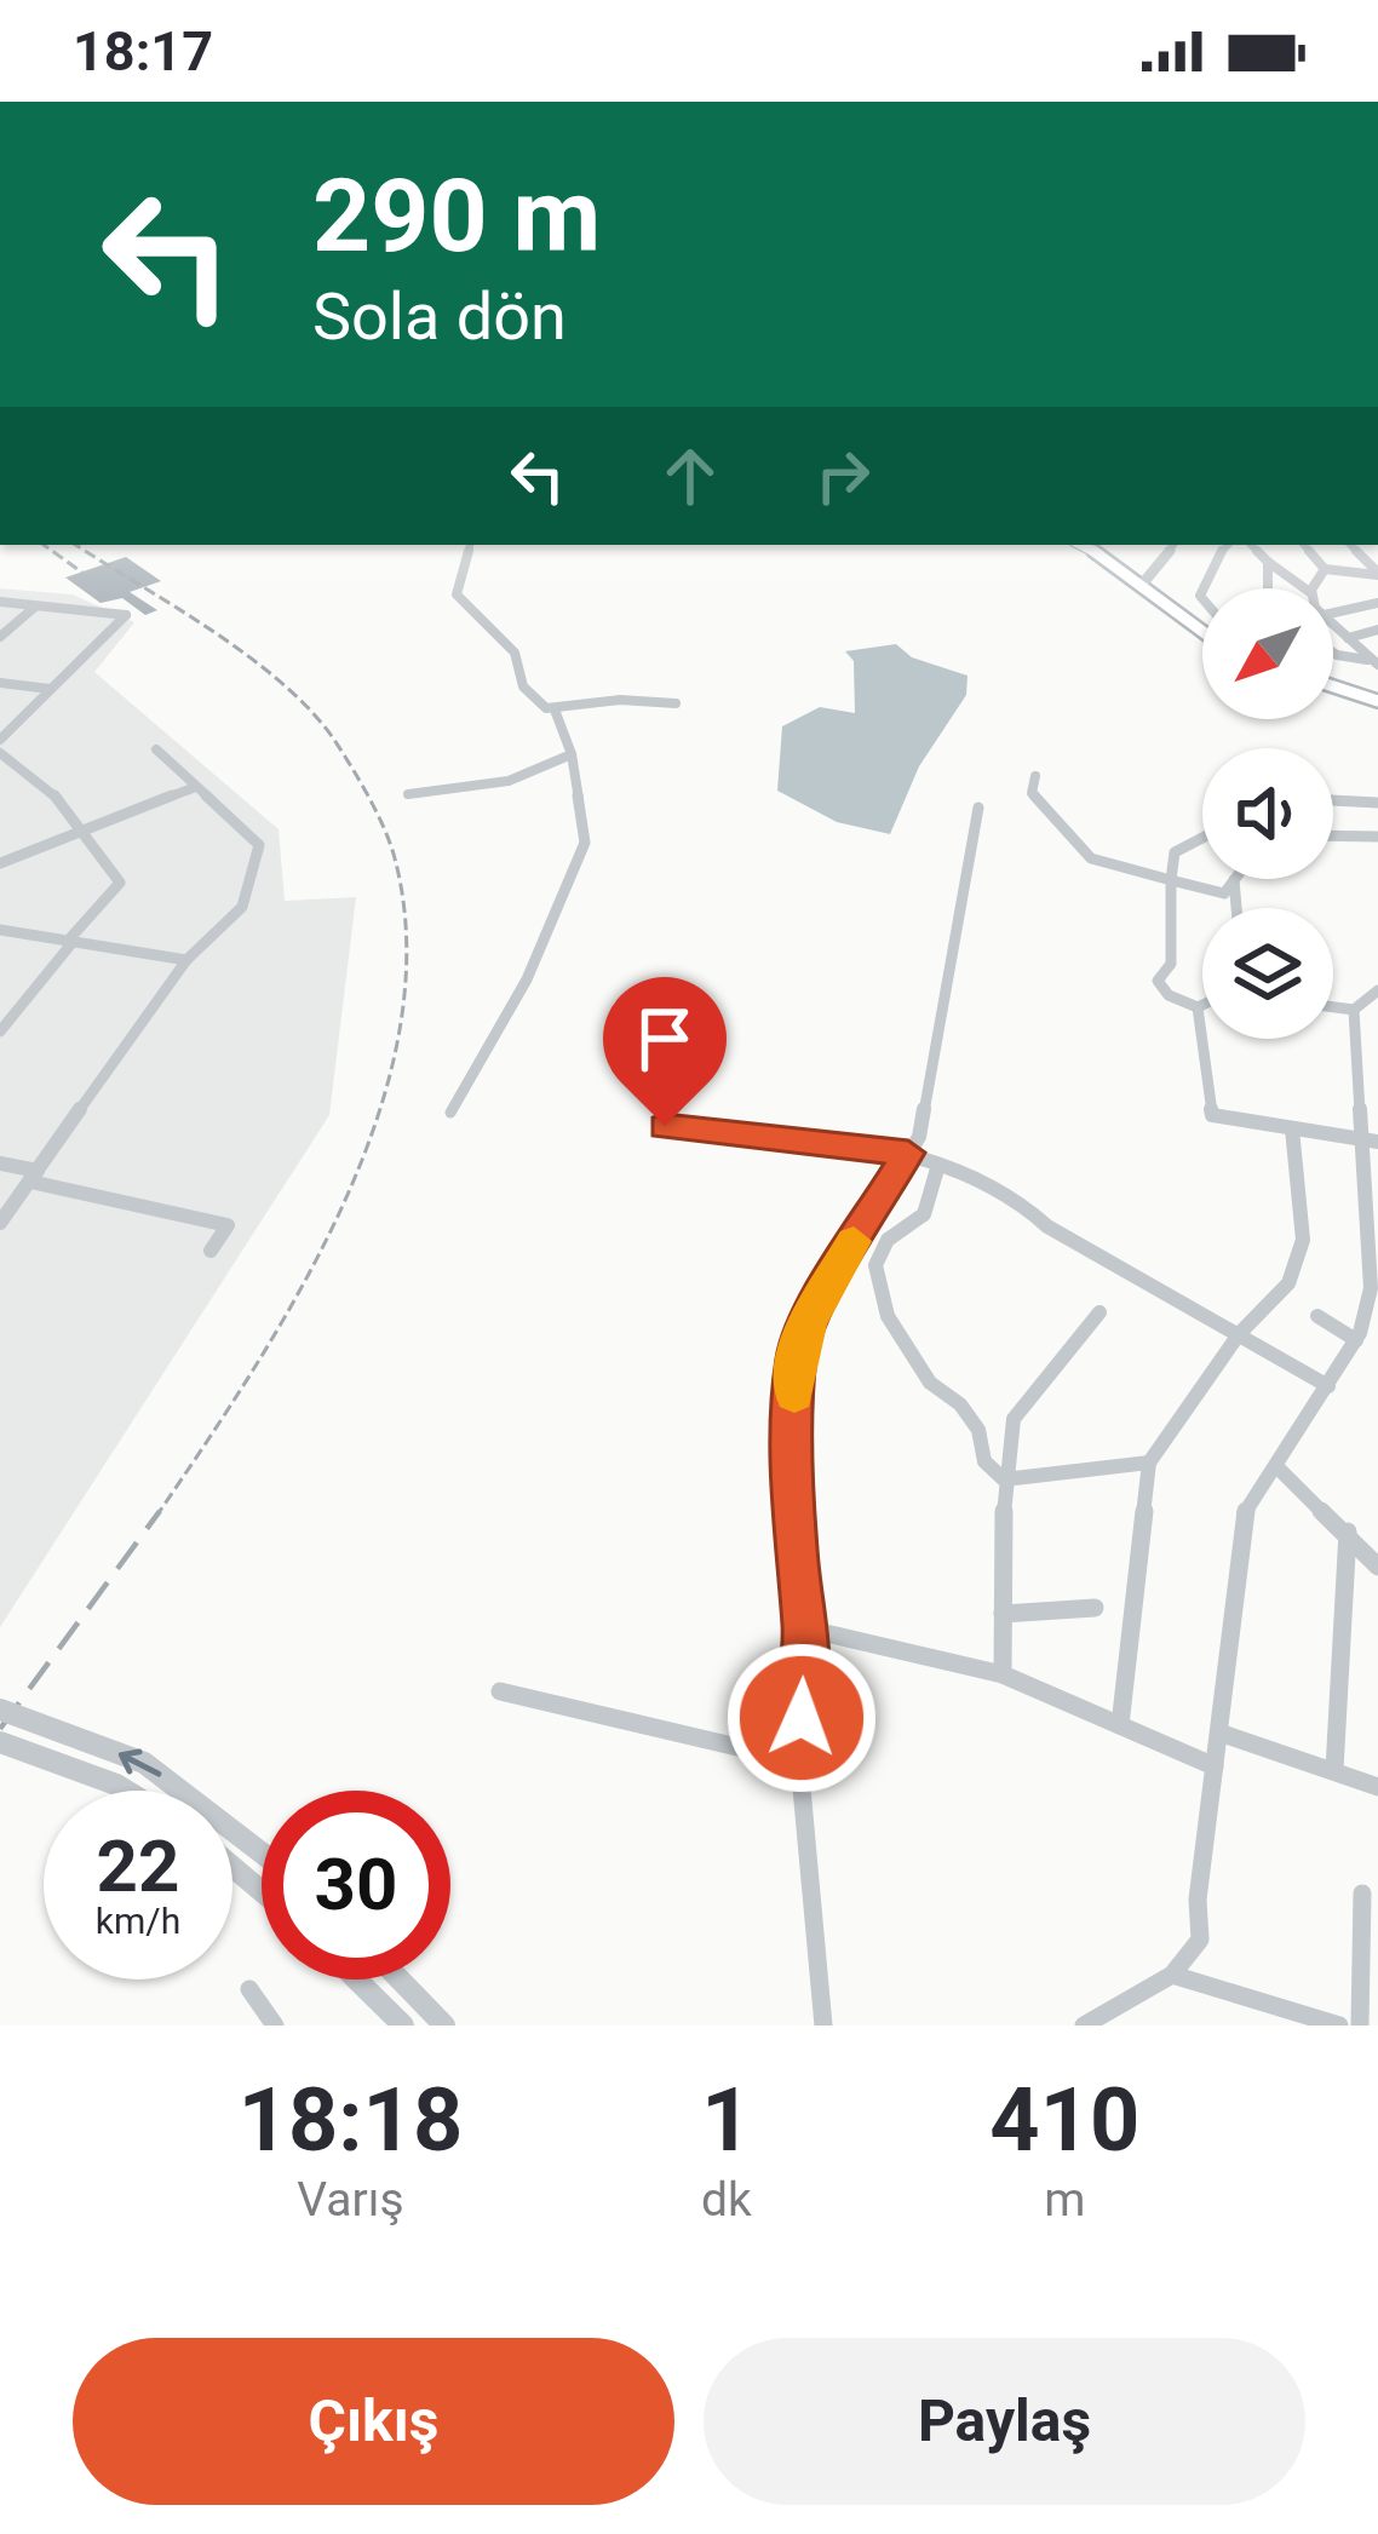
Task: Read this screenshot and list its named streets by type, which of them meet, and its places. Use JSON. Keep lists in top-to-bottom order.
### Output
{
  "north": "bottom left",
  "page": {
    "status": "18:17",
    "turn": ["290 m", "Sola dön"],
    "speed": "22 km/h",
    "limit": "30",
    "eta": [
      "18:18",
      "Varış",
      "1",
      "dk",
      "410",
      "m"
    ],
    "buttons": ["Çıkış", "Paylaş"]
  }
}
